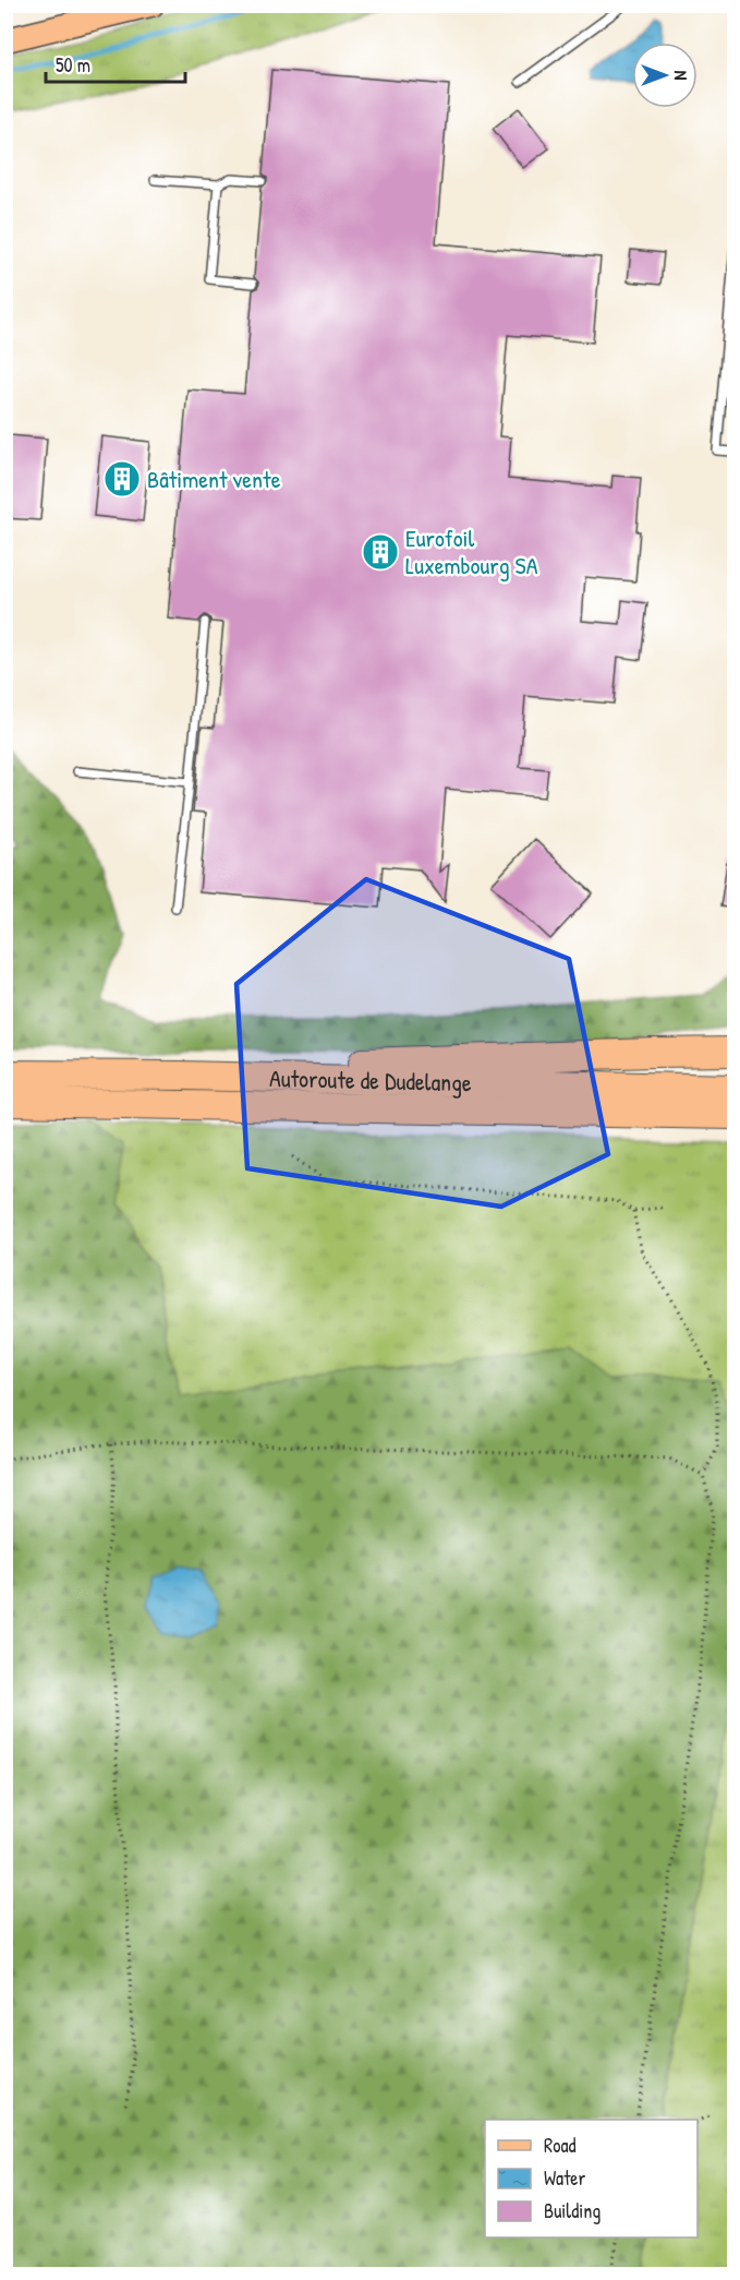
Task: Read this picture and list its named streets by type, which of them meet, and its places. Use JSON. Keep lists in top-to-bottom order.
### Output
{
  "streets": {
    "highway": ["Autoroute de Dudelange"]
  },
  "places": {
    "building": ["Bâtiment vente", "Eurofoil Luxembourg SA"]
  },
  "legend": ["Road", "Water", "Building"],
  "scale_bar": "50 m",
  "north": "right"
}
